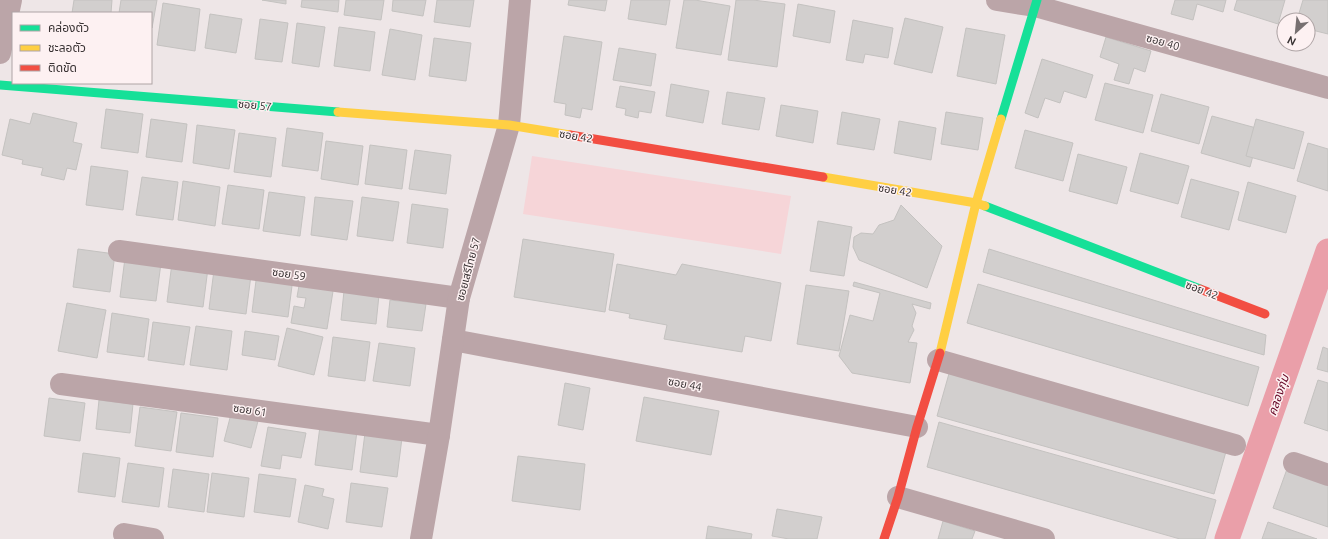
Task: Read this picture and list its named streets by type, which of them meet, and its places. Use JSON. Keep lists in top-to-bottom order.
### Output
{
  "streets": {
    "street": [
      "ซอย 40",
      "ซอย 57",
      "ซอย 42",
      "ซอยเสรีไทย 57",
      "ซอย 59",
      "ซอย 44",
      "ซอย 61"
    ]
  },
  "crossings": [
    ["ซอย 57", "ซอย 42"],
    ["ซอย 57", "ซอยเสรีไทย 57"],
    ["ซอย 42", "ซอยเสรีไทย 57"],
    ["ซอยเสรีไทย 57", "ซอย 59"],
    ["ซอยเสรีไทย 57", "ซอย 44"],
    ["ซอยเสรีไทย 57", "ซอย 61"]
  ],
  "water": ["คลองกุ่ม"],
  "legend": ["คล่องตัว", "ชะลอตัว", "ติดขัด"],
  "north": "bottom left"
}
